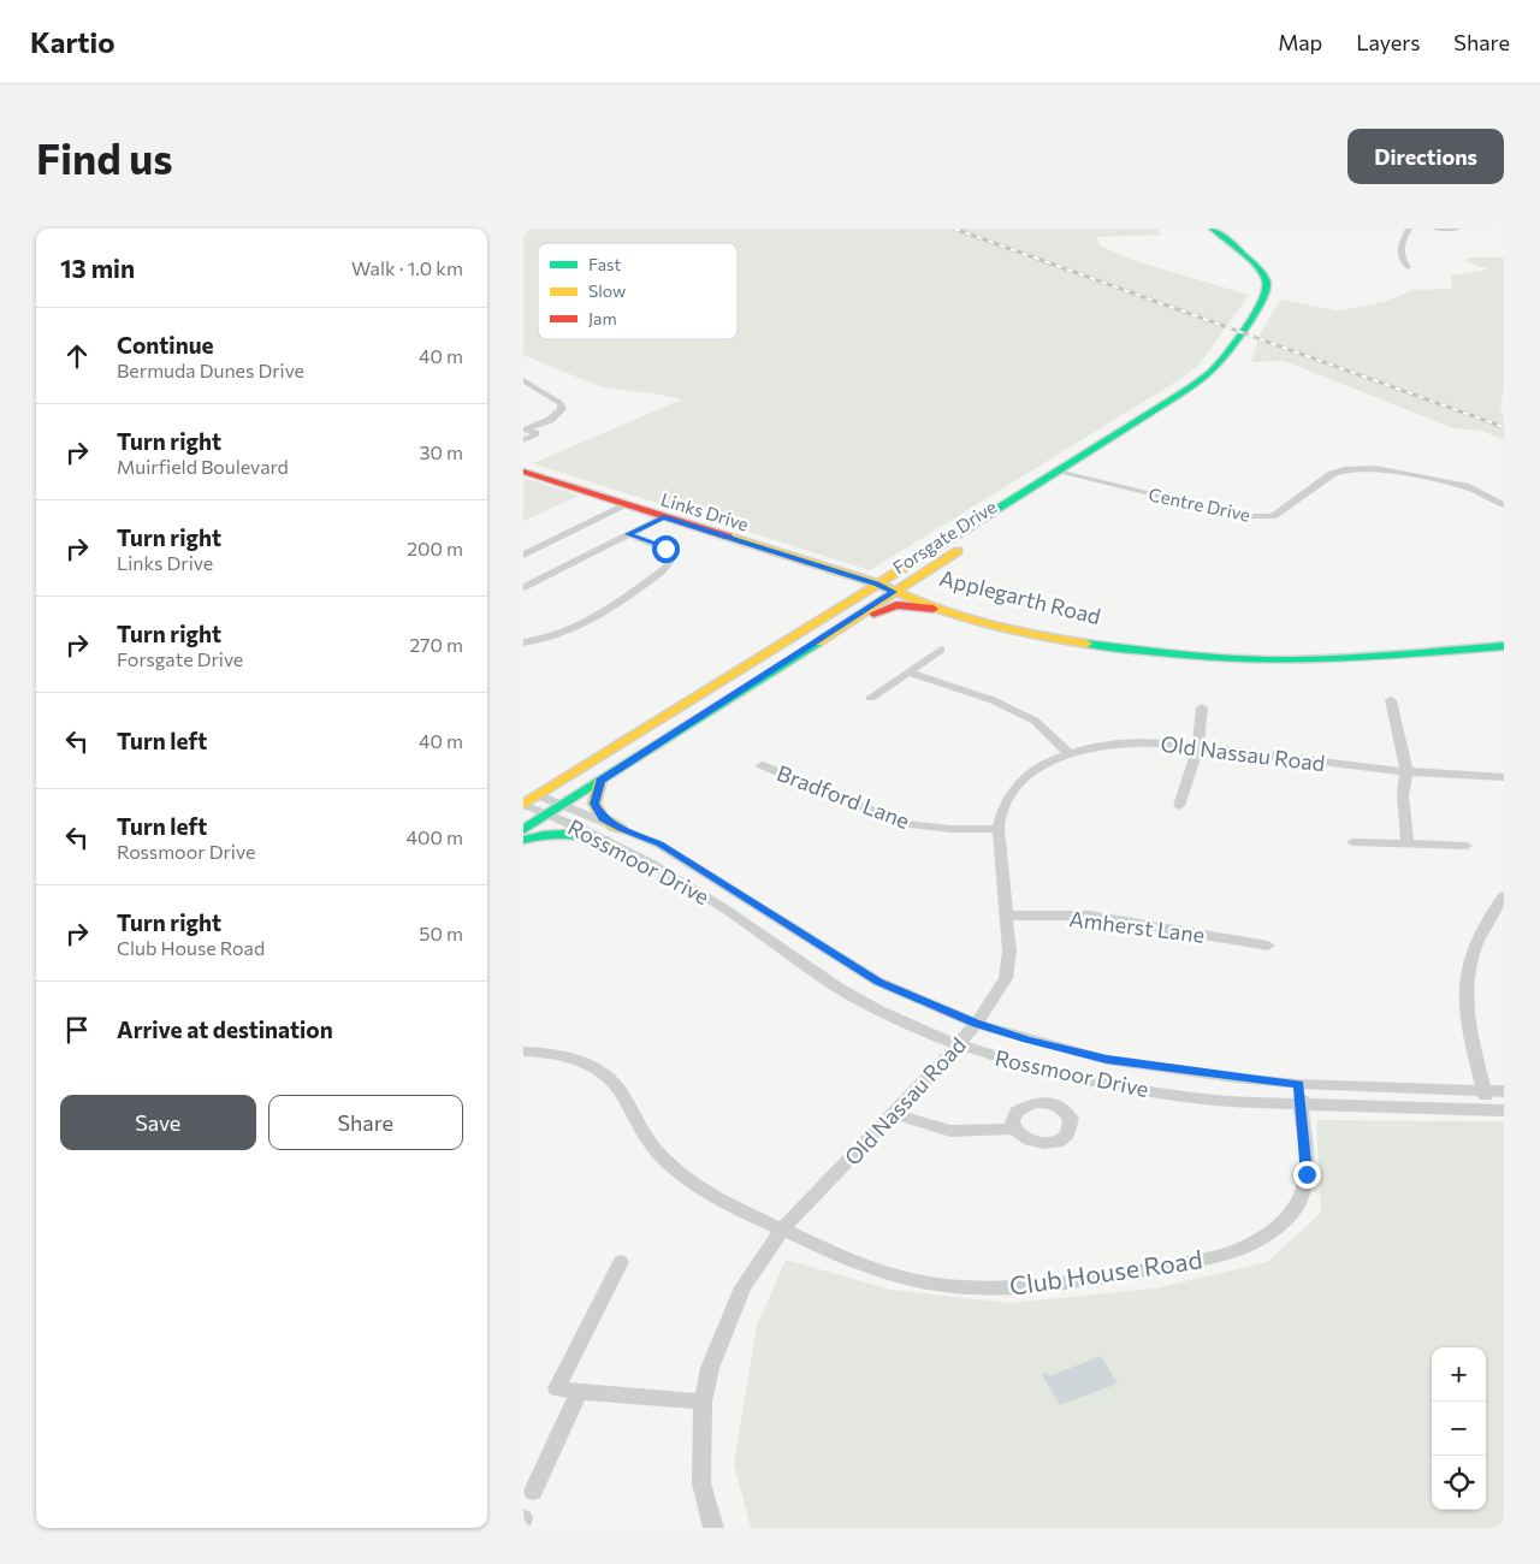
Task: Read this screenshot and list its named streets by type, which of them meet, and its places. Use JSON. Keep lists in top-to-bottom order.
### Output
{
  "streets": {
    "main road": ["Links Drive", "Forsgate Drive", "Applegarth Road"],
    "street": [
      "Centre Drive",
      "Old Nassau Road",
      "Bradford Lane",
      "Rossmoor Drive",
      "Amherst Lane",
      "Club House Road"
    ]
  },
  "crossings": [
    ["Centre Drive", "Forsgate Drive"],
    ["Links Drive", "Forsgate Drive"],
    ["Links Drive", "Applegarth Road"],
    ["Forsgate Drive", "Applegarth Road"],
    ["Forsgate Drive", "Rossmoor Drive"],
    ["Old Nassau Road", "Bradford Lane"],
    ["Old Nassau Road", "Rossmoor Drive"],
    ["Old Nassau Road", "Amherst Lane"],
    ["Old Nassau Road", "Club House Road"],
    ["Rossmoor Drive", "Club House Road"]
  ],
  "legend": ["Fast", "Slow", "Jam"],
  "page": {
    "header": "Kartio",
    "nav": ["Map", "Layers", "Share"],
    "buttons": [
      "Directions",
      ["Save", "Share"]
    ],
    "title": "Find us",
    "heading": ["13 min", "Walk · 1.0 km"],
    "list": [
      ["Continue", "Bermuda Dunes Drive", "40 m"],
      ["Turn right", "Muirfield Boulevard", "30 m"],
      ["Turn right", "Links Drive", "200 m"],
      ["Turn right", "Forsgate Drive", "270 m"],
      ["Turn left", "40 m"],
      ["Turn left", "Rossmoor Drive", "400 m"],
      ["Turn right", "Club House Road", "50 m"],
      "Arrive at destination"
    ],
    "map_buttons": ["+", "−"]
  }
}
